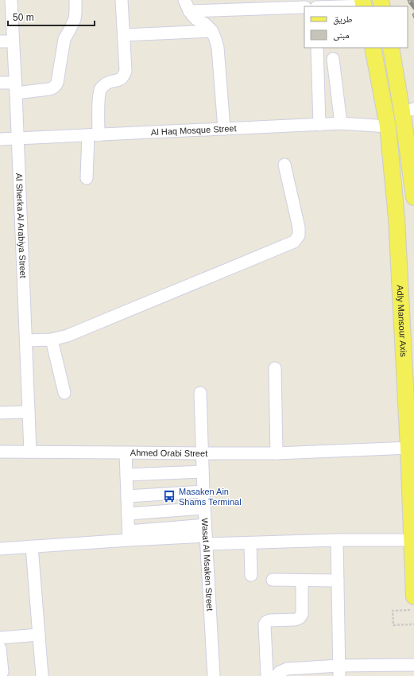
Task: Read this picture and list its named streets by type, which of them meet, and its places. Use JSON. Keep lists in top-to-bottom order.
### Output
{
  "streets": {
    "main road": ["Adly Mansour Axis"],
    "street": [
      "Al Haq Mosque Street",
      "Al Sherka Al Arabiya Street",
      "Ahmed Orabi Street",
      "Wasat Al Msaken Street"
    ]
  },
  "crossings": [
    ["Al Haq Mosque Street", "Al Sherka Al Arabiya Street"],
    ["Al Haq Mosque Street", "Adly Mansour Axis"],
    ["Adly Mansour Axis", "Ahmed Orabi Street"],
    ["Ahmed Orabi Street", "Wasat Al Msaken Street"]
  ],
  "places": {
    "bus stop": ["Masaken Ain Shams Terminal"]
  },
  "legend": ["طريق", "مبنى"],
  "scale_bar": "50 m"
}
